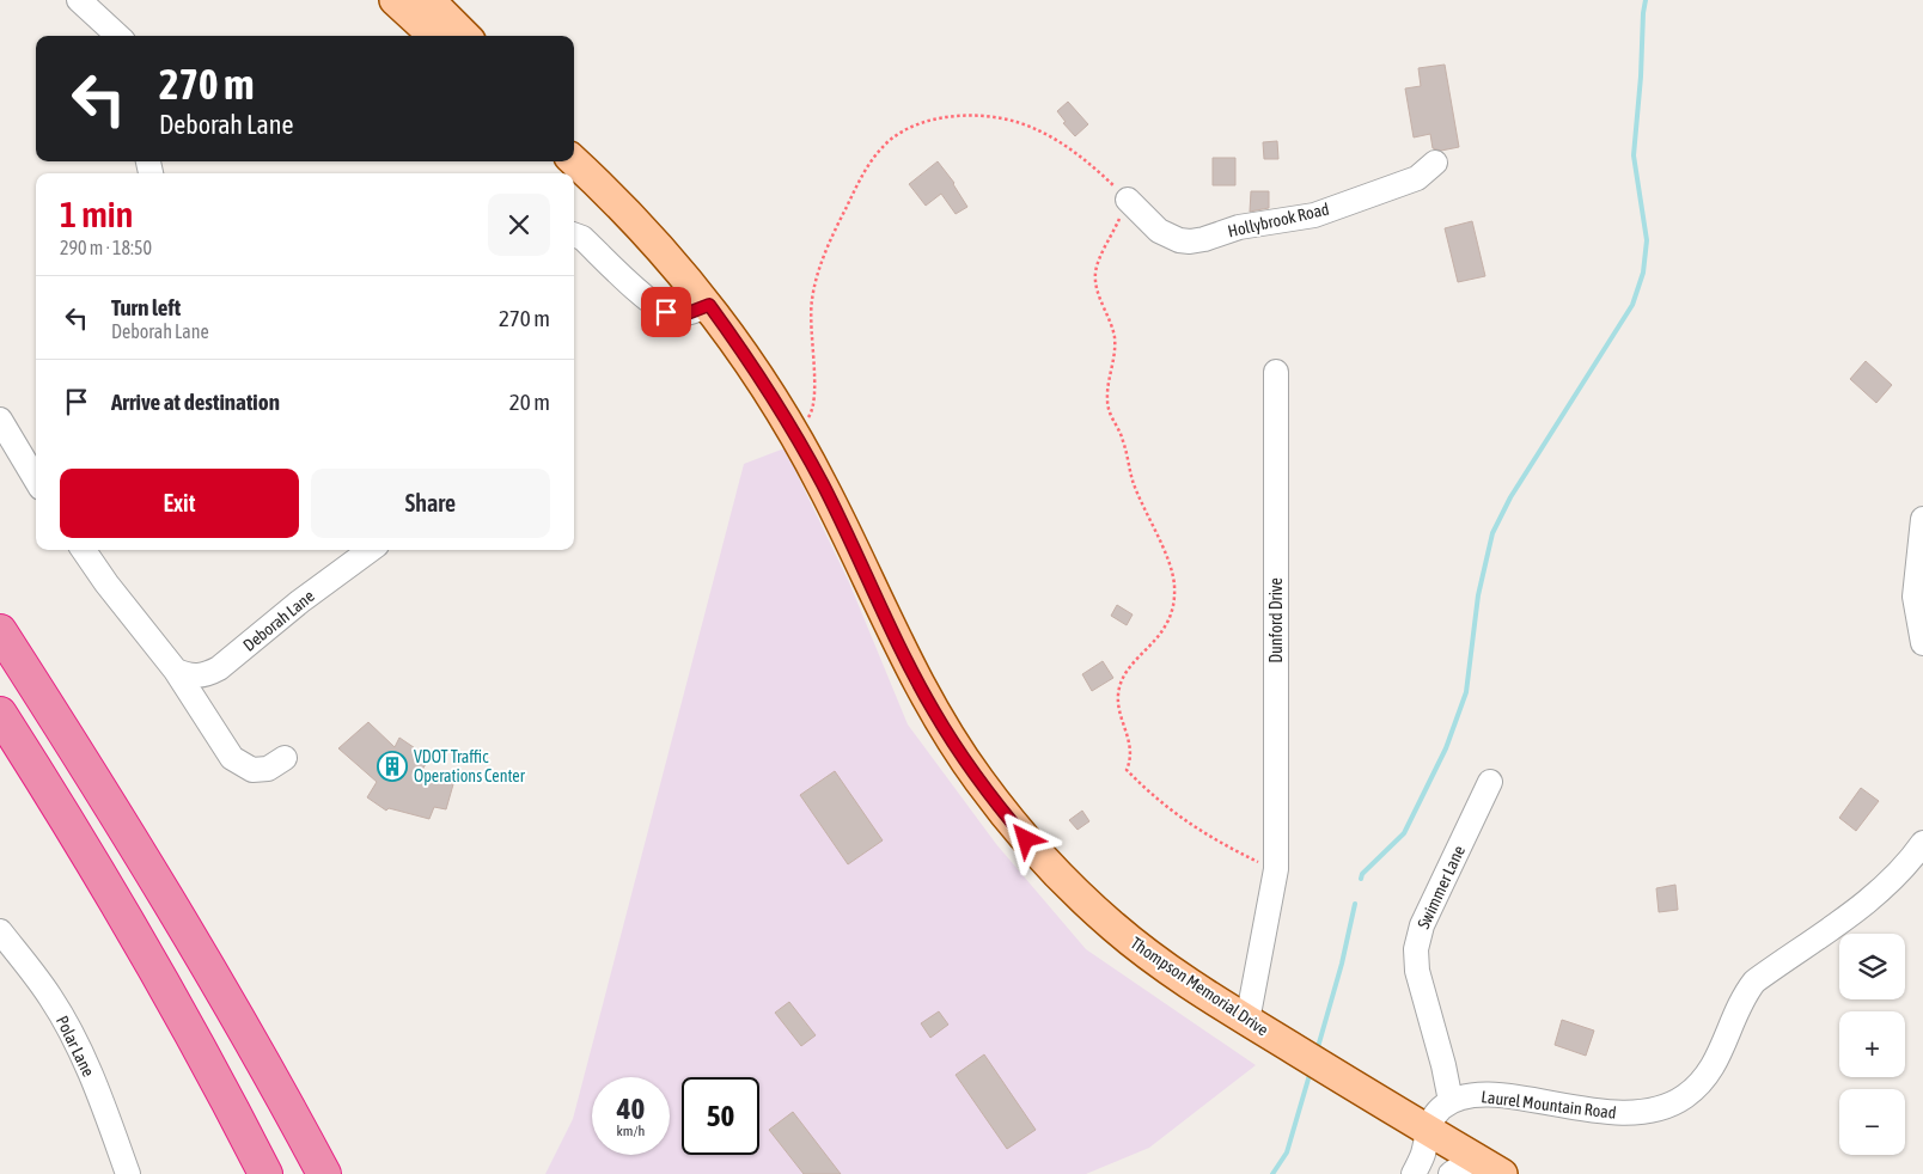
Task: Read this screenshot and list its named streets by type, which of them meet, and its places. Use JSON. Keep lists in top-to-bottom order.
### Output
{
  "streets": {
    "main road": ["Thompson Memorial Drive"],
    "street": [
      "Hollybrook Road",
      "Deborah Lane",
      "Dunford Drive",
      "Swimmer Lane",
      "Polar Lane",
      "Laurel Mountain Road"
    ]
  },
  "crossings": [
    ["Dunford Drive", "Thompson Memorial Drive"],
    ["Swimmer Lane", "Laurel Mountain Road"]
  ],
  "places": {
    "building": ["VDOT Traffic Operations Center"]
  },
  "page": {
    "turn": ["270 m", "Deborah Lane"],
    "heading": ["1 min", "290 m · 18:50"],
    "list": [
      {
        "name": "Turn left",
        "note": "Deborah Lane",
        "value": "270 m"
      },
      {
        "name": "Arrive at destination",
        "value": "20 m"
      }
    ],
    "buttons": ["Exit", "Share"],
    "map_buttons": ["+", "−"],
    "speed": "40 km/h",
    "limit": "50"
  }
}
